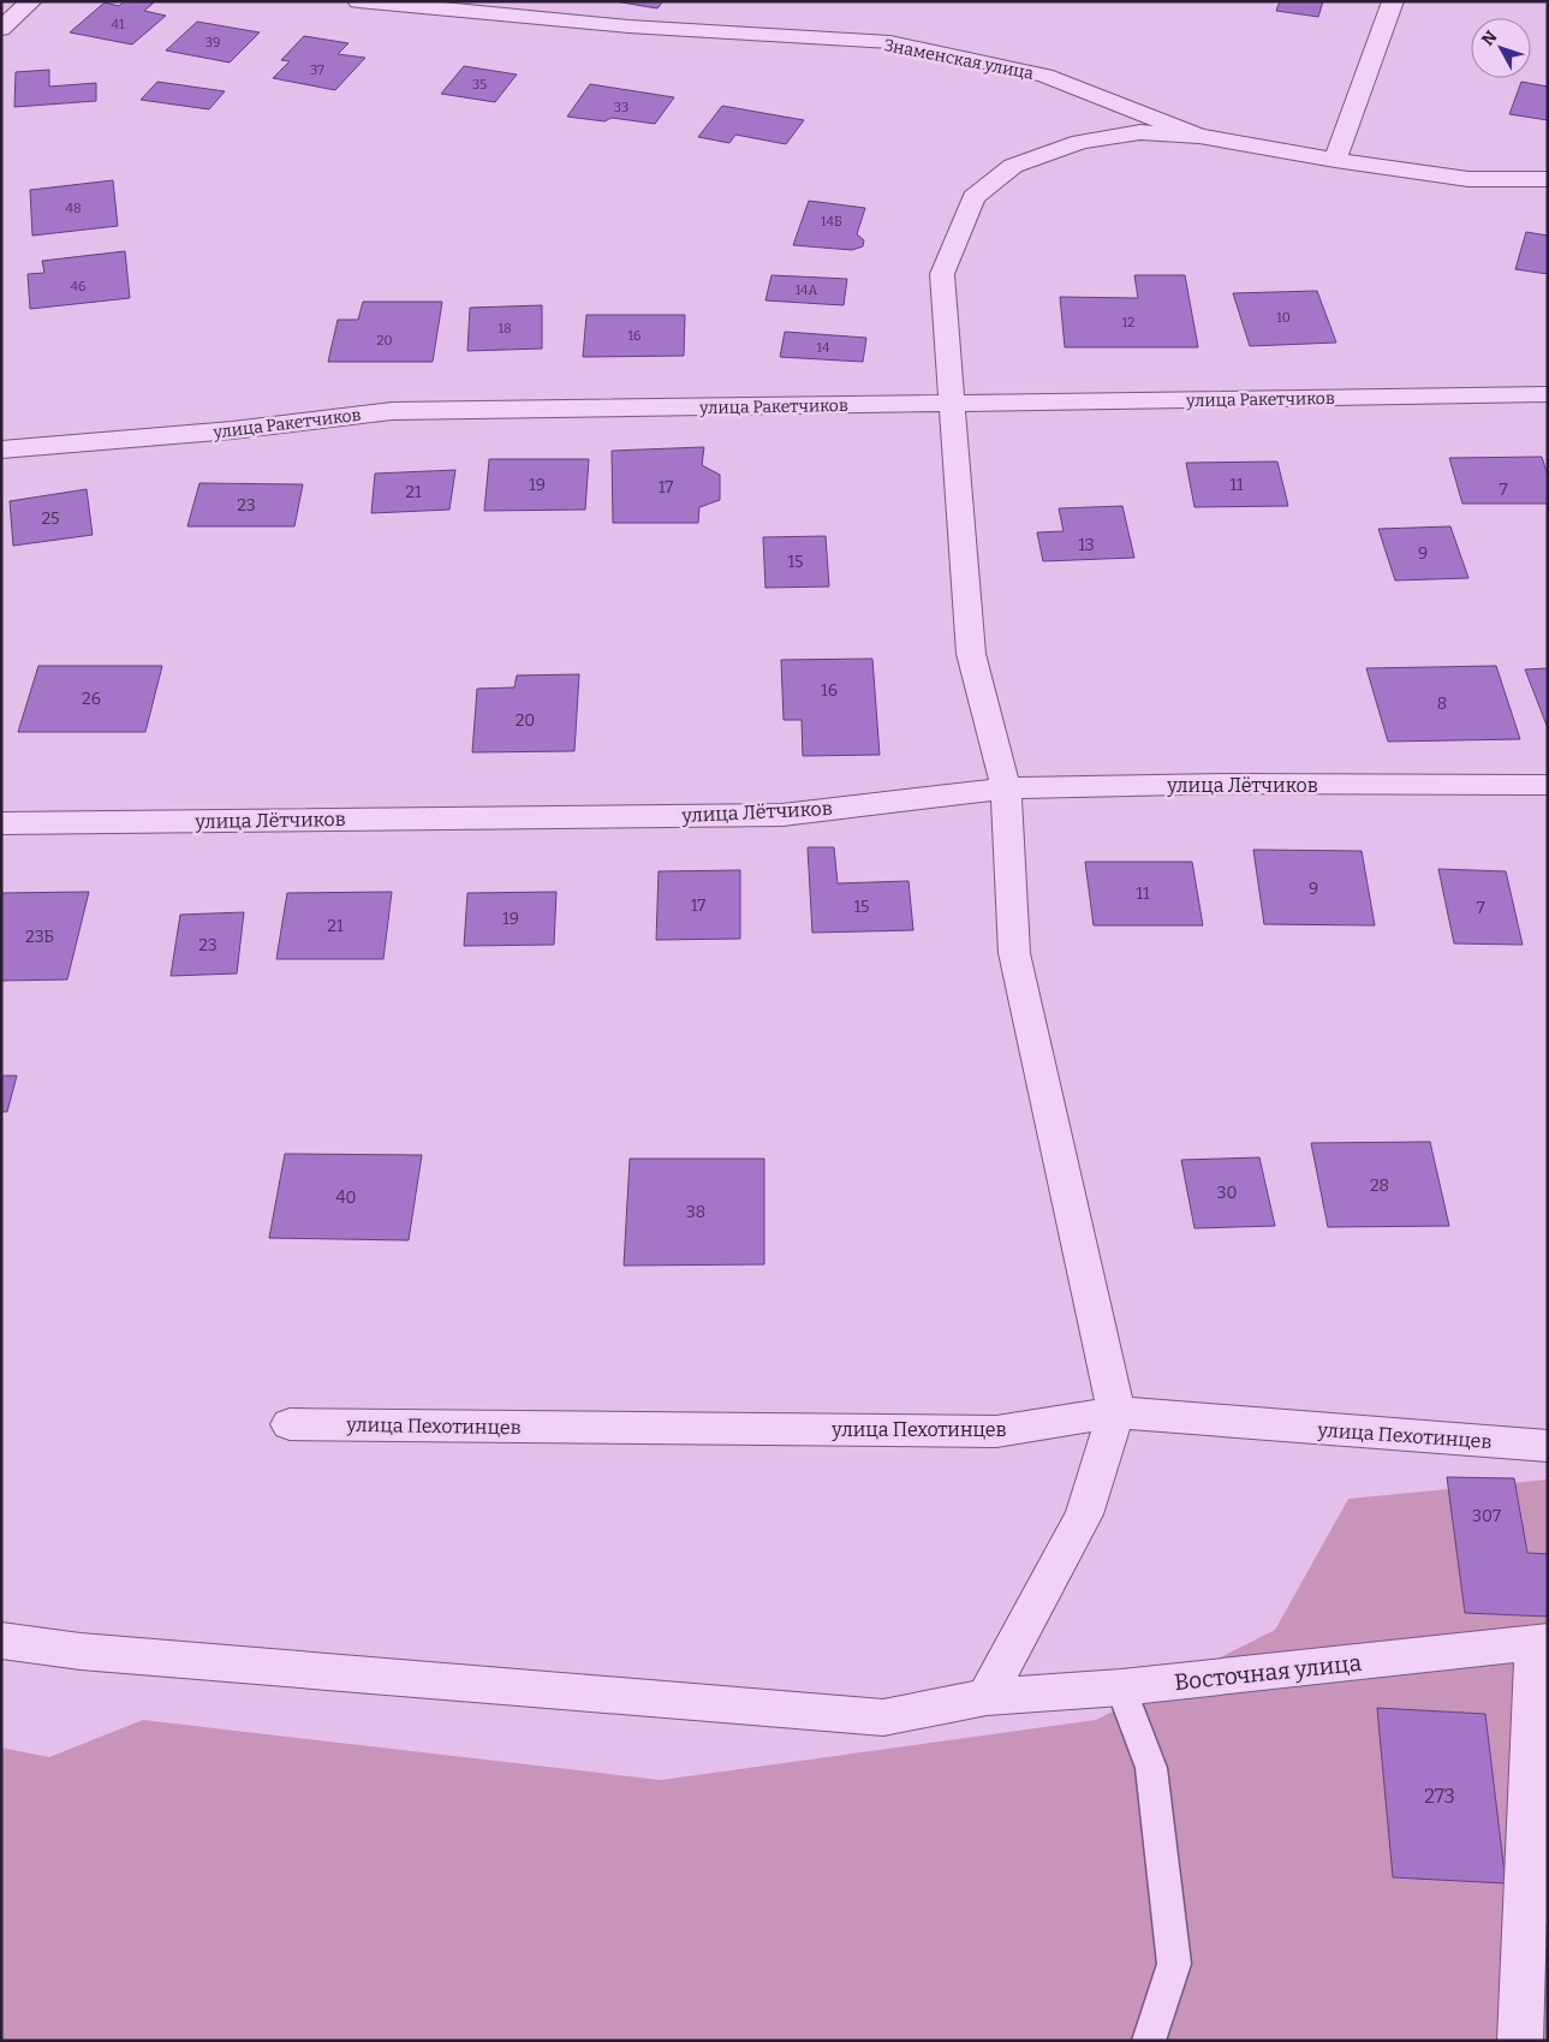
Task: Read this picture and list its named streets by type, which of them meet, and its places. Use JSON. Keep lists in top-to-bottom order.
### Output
{
  "streets": {
    "street": [
      "Знаменская улица",
      "улица Ракетчиков",
      "улица Лётчиков",
      "улица Пехотинцев",
      "Восточная улица"
    ]
  },
  "house_numbers": [
    "41",
    "39",
    "37",
    "35",
    "33",
    "48",
    "14Б",
    "46",
    "14А",
    "10",
    "12",
    "18",
    "16",
    "20",
    "14",
    "19",
    "11",
    "17",
    "7",
    "21",
    "23",
    "25",
    "13",
    "9",
    "15",
    "16",
    "26",
    "8",
    "20",
    "9",
    "11",
    "17",
    "15",
    "7",
    "19",
    "21",
    "23Б",
    "23",
    "28",
    "30",
    "40",
    "38",
    "307",
    "273"
  ],
  "north": "top left"
}
